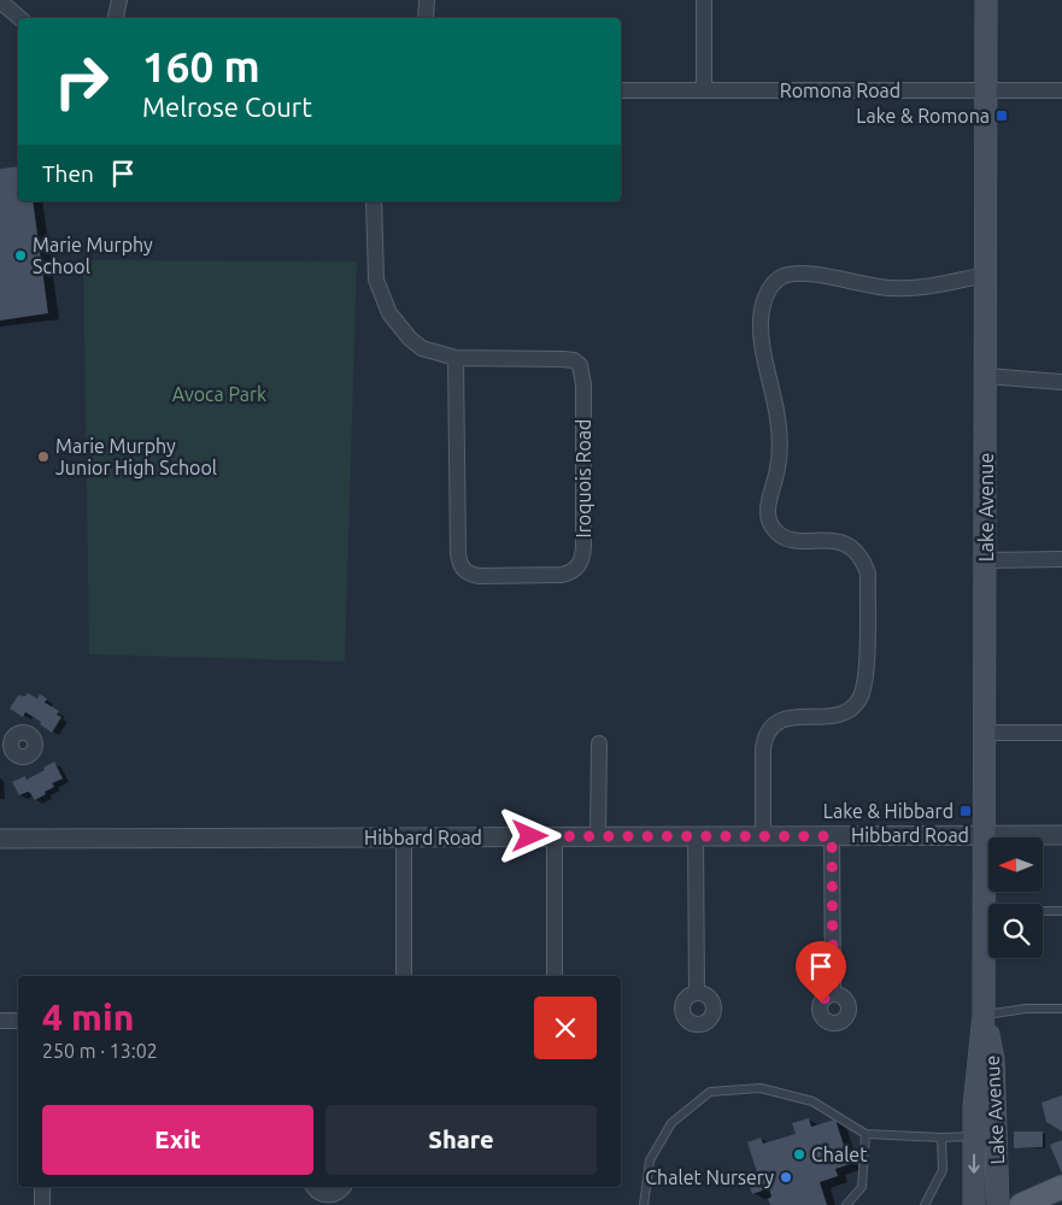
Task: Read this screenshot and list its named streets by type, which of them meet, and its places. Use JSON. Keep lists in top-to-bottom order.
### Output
{
  "streets": {
    "main road": ["Lake Avenue"],
    "street": ["Romona Road", "Iroquois Road", "Hibbard Road"]
  },
  "crossings": [
    ["Romona Road", "Lake Avenue"],
    ["Lake Avenue", "Hibbard Road"]
  ],
  "parks": ["Avoca Park"],
  "places": {
    "transit": ["Lake & Romona", "Lake & Hibbard"],
    "other": [
      "Marie Murphy School",
      "Marie Murphy Junior High School",
      "Chalet",
      "Chalet Nursery"
    ]
  },
  "north": "left",
  "page": {
    "turn": ["160 m", "Melrose Court"],
    "then": "Then",
    "heading": ["4 min", "250 m · 13:02"],
    "buttons": ["Exit", "Share"]
  }
}
